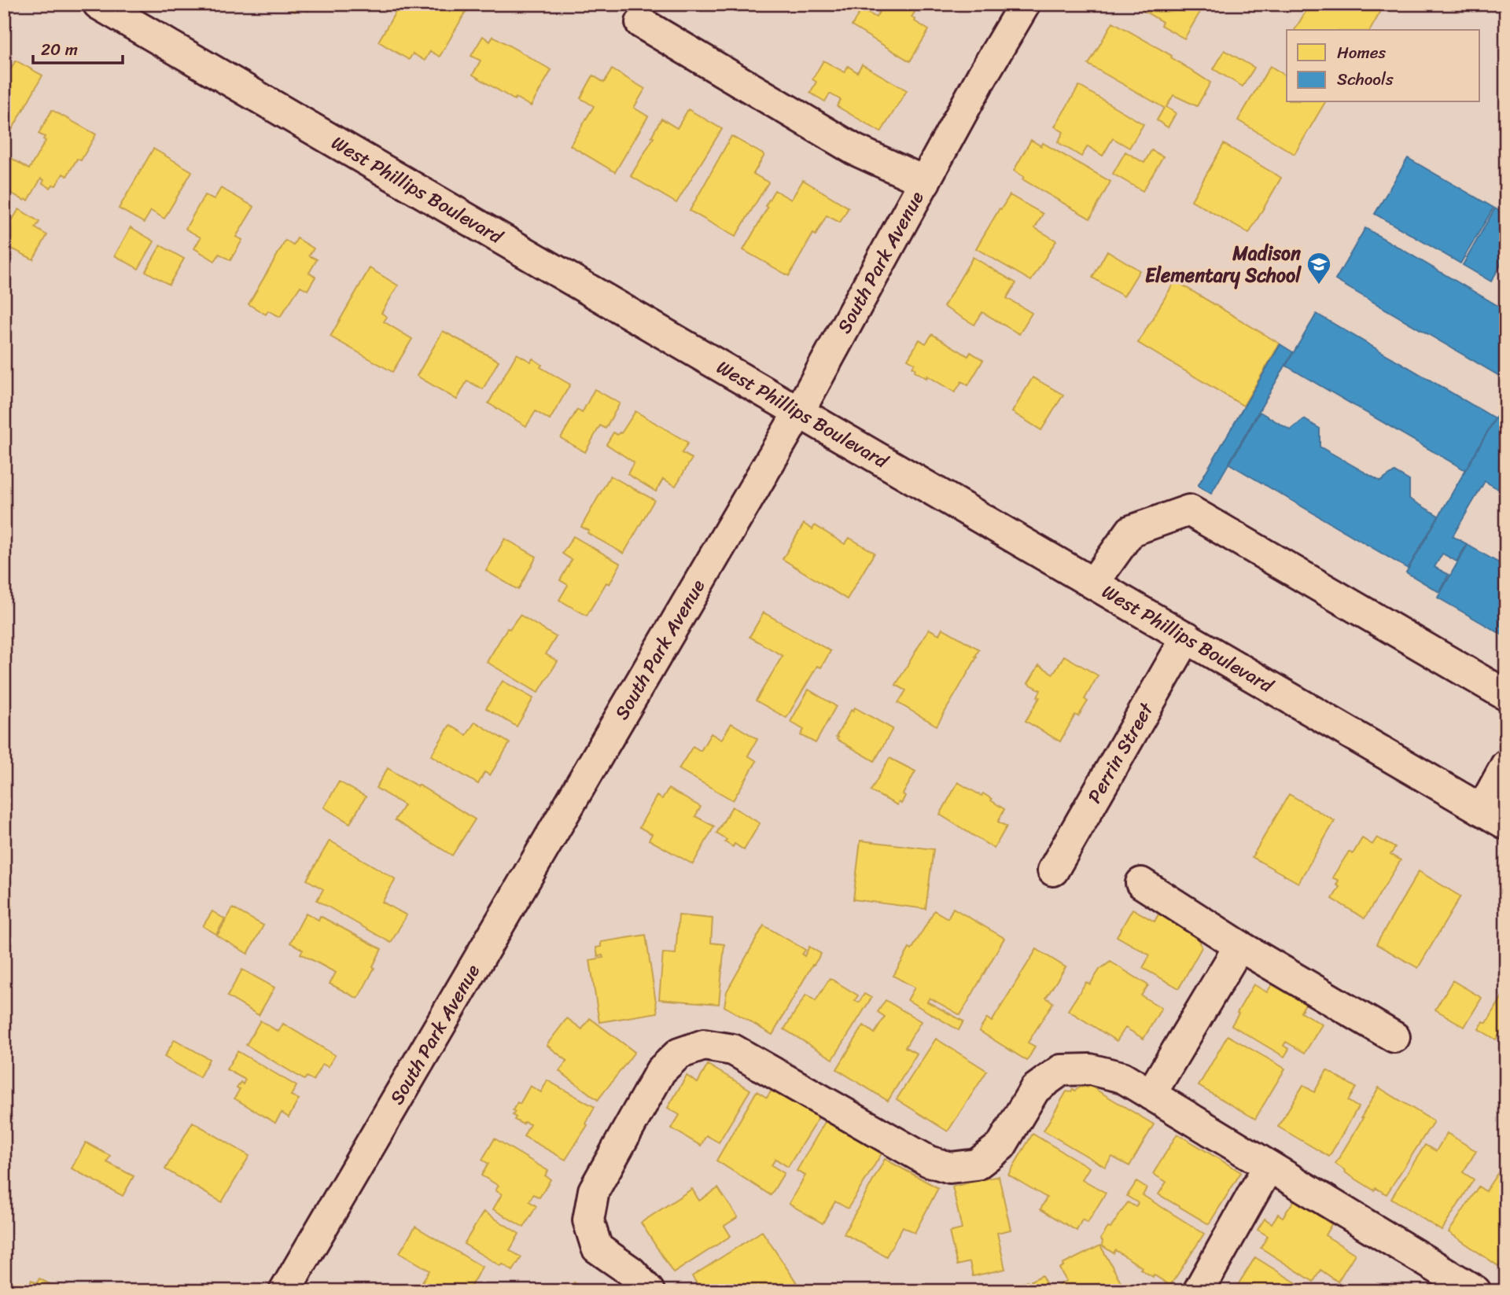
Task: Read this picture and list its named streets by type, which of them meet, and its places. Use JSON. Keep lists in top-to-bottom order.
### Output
{
  "streets": {
    "street": ["West Phillips Boulevard", "South Park Avenue", "Perrin Street"]
  },
  "crossings": [
    ["West Phillips Boulevard", "South Park Avenue"],
    ["West Phillips Boulevard", "Perrin Street"]
  ],
  "places": {
    "school or university": ["Madison Elementary School"]
  },
  "legend": ["Homes", "Schools"],
  "scale_bar": "20 m"
}
